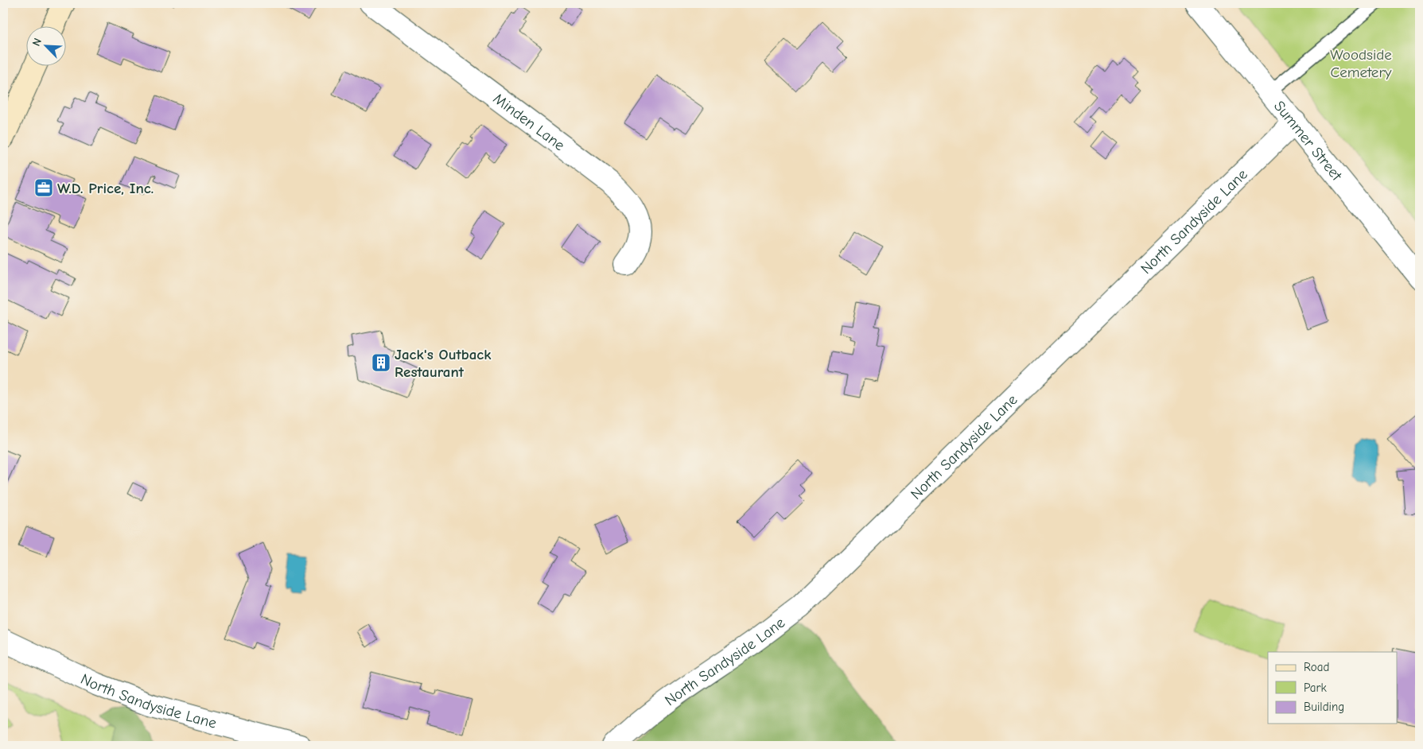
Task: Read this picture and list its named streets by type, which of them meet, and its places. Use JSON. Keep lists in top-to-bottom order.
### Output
{
  "streets": {
    "street": ["Minden Lane", "Summer Street", "North Sandyside Lane"]
  },
  "crossings": [
    ["Summer Street", "North Sandyside Lane"]
  ],
  "parks": ["Woodside Cemetery"],
  "places": {
    "office": ["W.D. Price, Inc."],
    "building": ["Jack's Outback Restaurant"]
  },
  "legend": ["Road", "Park", "Building"],
  "north": "top left"
}
